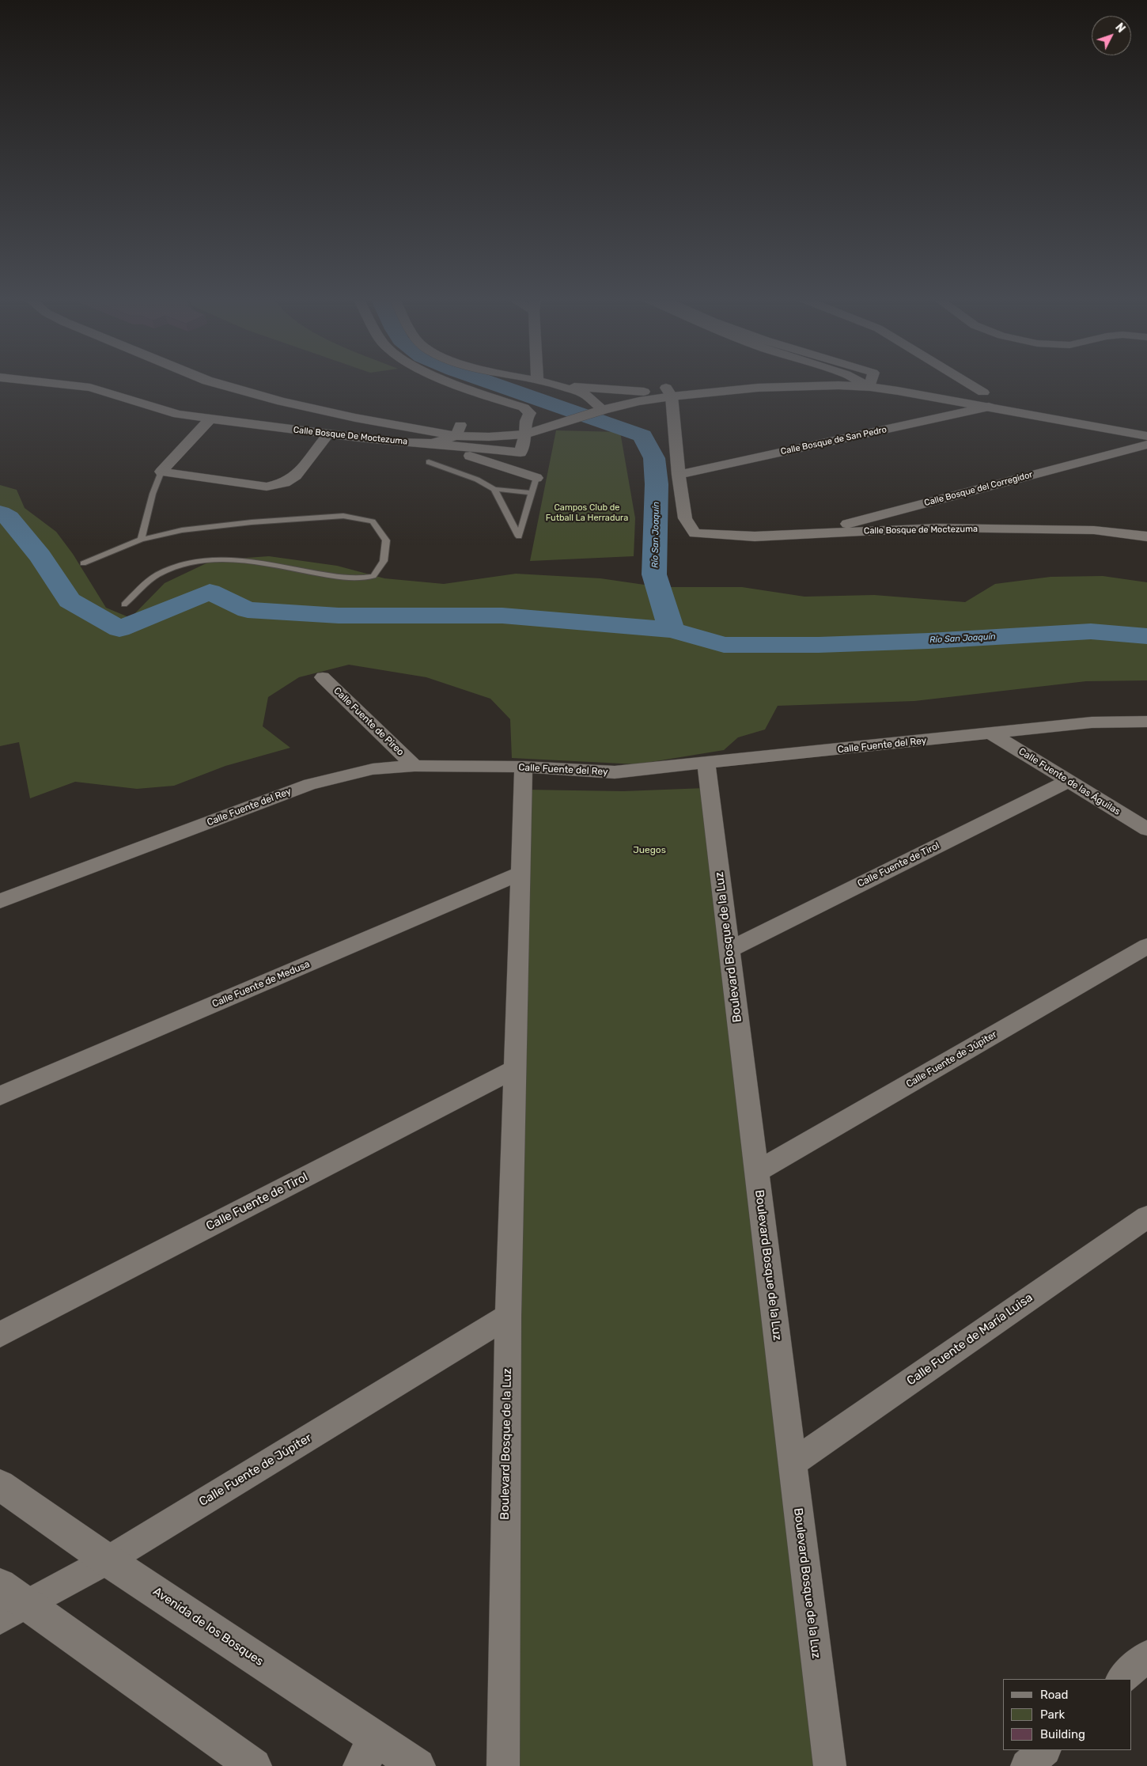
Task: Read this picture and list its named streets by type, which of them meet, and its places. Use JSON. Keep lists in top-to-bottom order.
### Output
{
  "streets": {
    "main road": ["Avenida de los Bosques"],
    "street": [
      "Calle Bosque De Moctezuma",
      "Calle Bosque de San Pedro",
      "Calle Bosque del Corregidor",
      "Calle Bosque de Moctezuma",
      "Calle Fuente de Pireo",
      "Calle Fuente del Rey",
      "Calle Fuente de las Águilas",
      "Calle Fuente de Tirol",
      "Boulevard Bosque de la Luz",
      "Calle Fuente de Medusa",
      "Calle Fuente de Júpiter",
      "Calle Fuente de María Luisa"
    ]
  },
  "crossings": [
    ["Calle Bosque de San Pedro", "Calle Bosque de Moctezuma"],
    ["Calle Bosque del Corregidor", "Calle Bosque de Moctezuma"],
    ["Calle Fuente de Pireo", "Calle Fuente del Rey"],
    ["Calle Fuente del Rey", "Calle Fuente de las Águilas"],
    ["Calle Fuente del Rey", "Boulevard Bosque de la Luz"],
    ["Calle Fuente de las Águilas", "Calle Fuente de Tirol"],
    ["Calle Fuente de Tirol", "Boulevard Bosque de la Luz"],
    ["Boulevard Bosque de la Luz", "Calle Fuente de Medusa"],
    ["Boulevard Bosque de la Luz", "Calle Fuente de Júpiter"],
    ["Boulevard Bosque de la Luz", "Calle Fuente de María Luisa"],
    ["Calle Fuente de Júpiter", "Avenida de los Bosques"]
  ],
  "water": ["Río San Joaquín"],
  "parks": ["Campos Club de Futball La Herradura", "Juegos"],
  "legend": ["Road", "Park", "Building"],
  "north": "top right"
}
